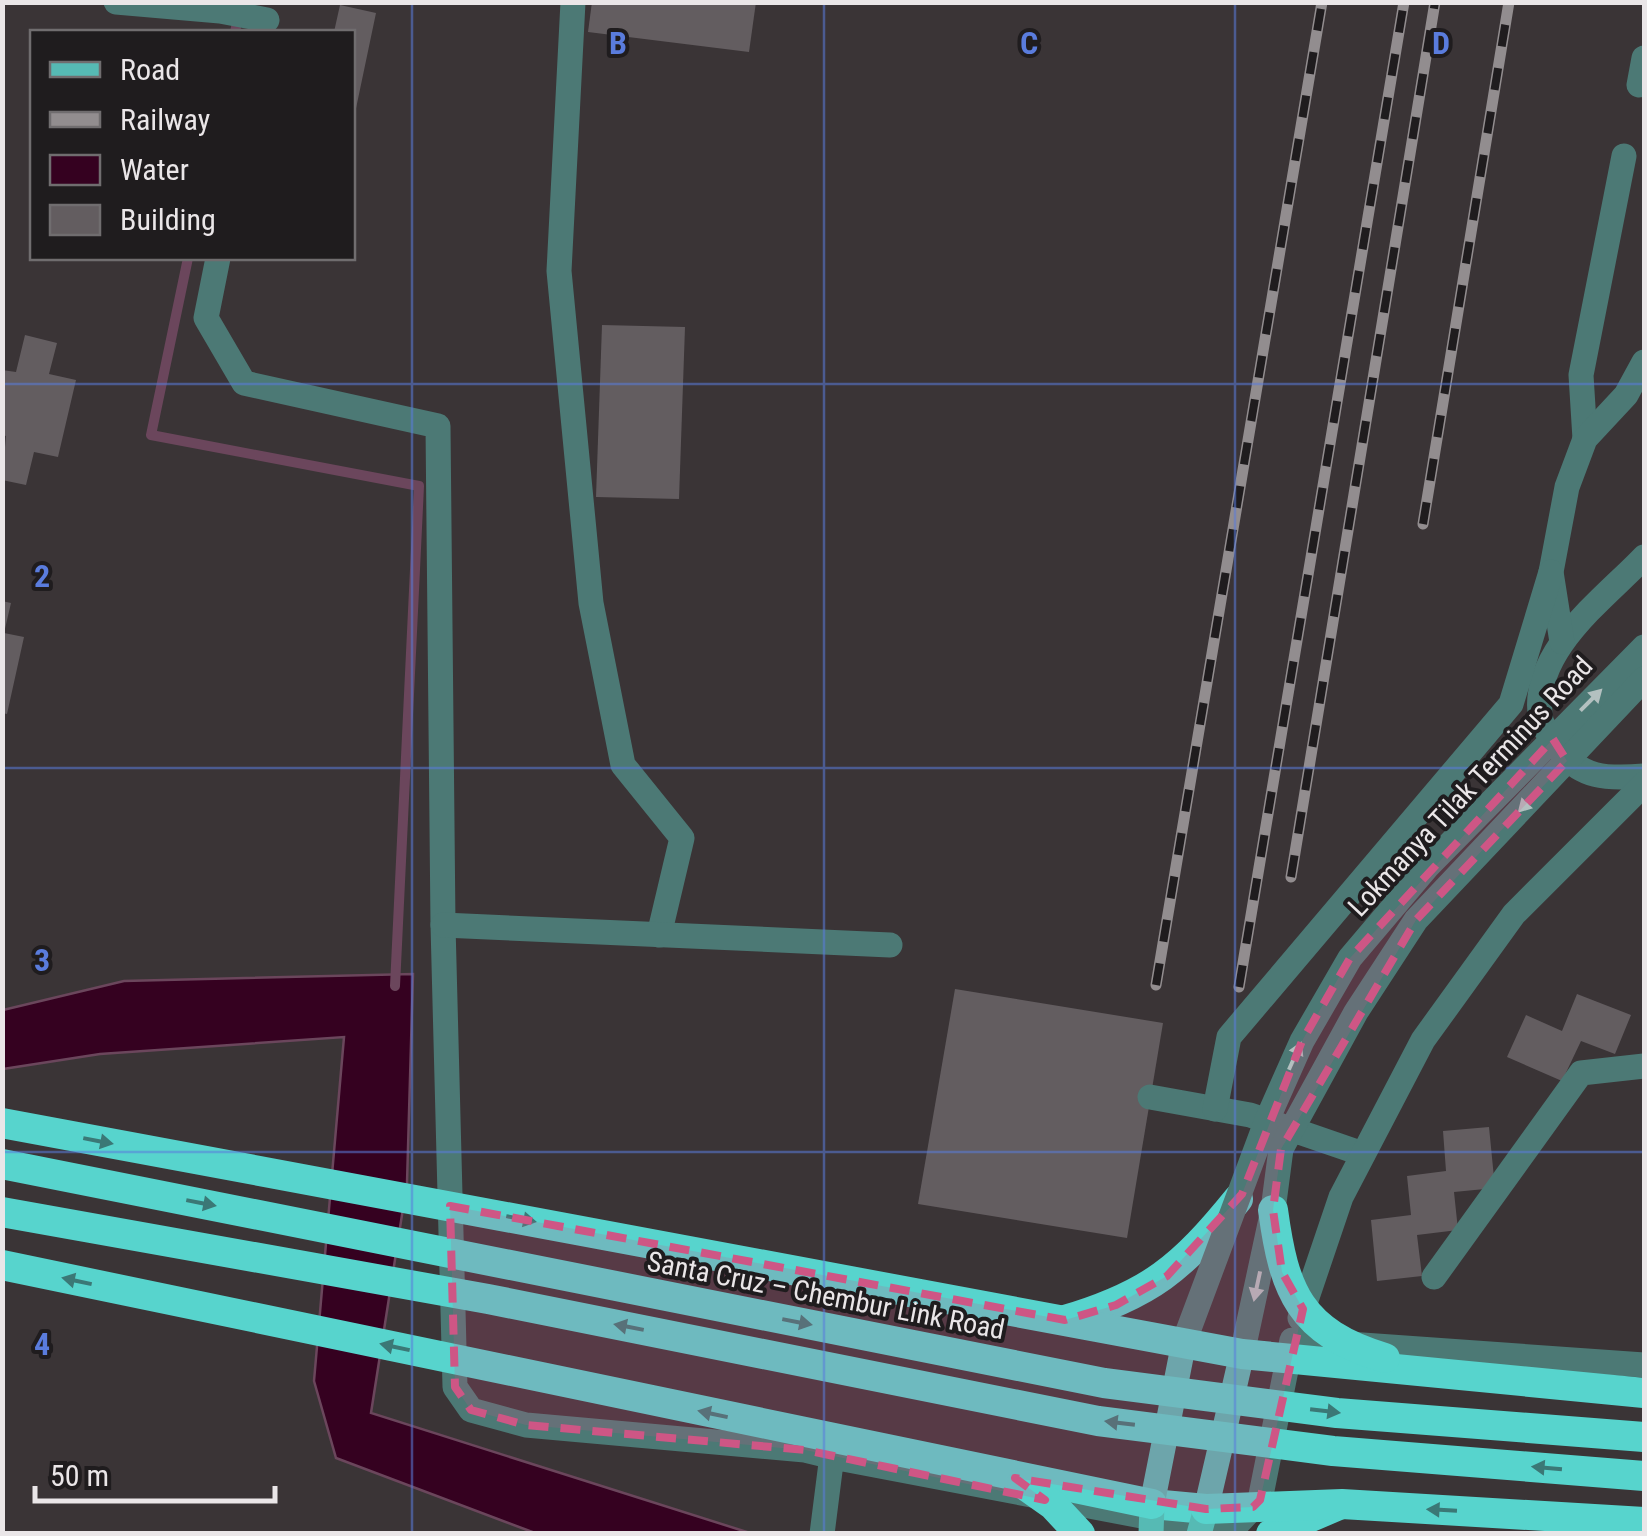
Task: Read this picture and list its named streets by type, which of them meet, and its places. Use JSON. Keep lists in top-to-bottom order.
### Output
{
  "streets": {
    "highway": ["Santa Cruz – Chembur Link Road"],
    "main road": ["Lokmanya Tilak Terminus Road"]
  },
  "legend": [
    "Road",
    "Railway",
    "Water",
    "Building"
  ],
  "scale_bar": "50 m",
  "grid": {
    "columns": ["B", "C", "D"],
    "rows": ["2", "3", "4"]
  }
}
